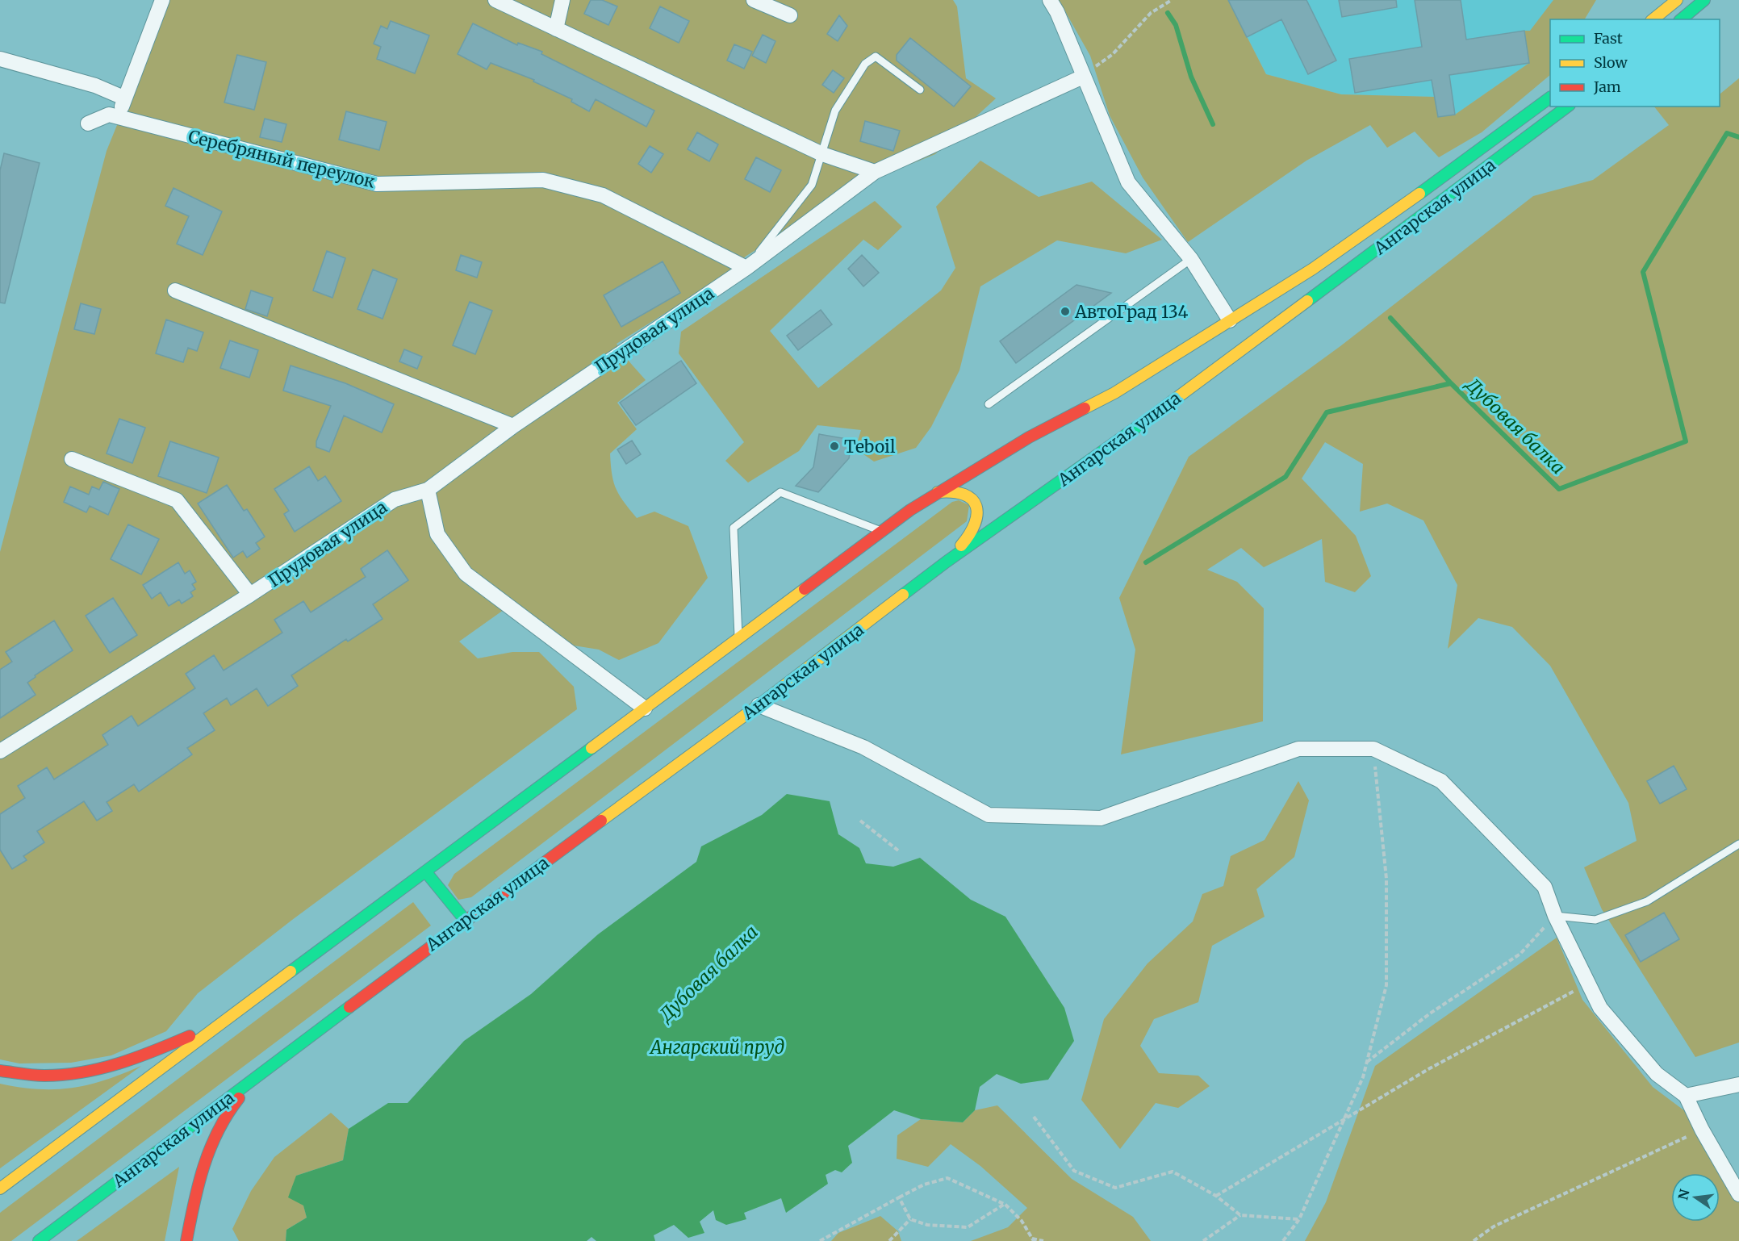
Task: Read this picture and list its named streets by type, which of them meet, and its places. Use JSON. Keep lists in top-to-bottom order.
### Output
{
  "streets": {
    "main road": ["Ангарская улица"],
    "street": ["Серебряный переулок", "Прудовая улица"]
  },
  "crossings": [
    ["Серебряный переулок", "Прудовая улица"]
  ],
  "water": ["Дубовая балка", "Ангарский пруд"],
  "places": ["АвтоГрад 134", "Teboil"],
  "legend": ["Fast", "Slow", "Jam"],
  "north": "left"
}
